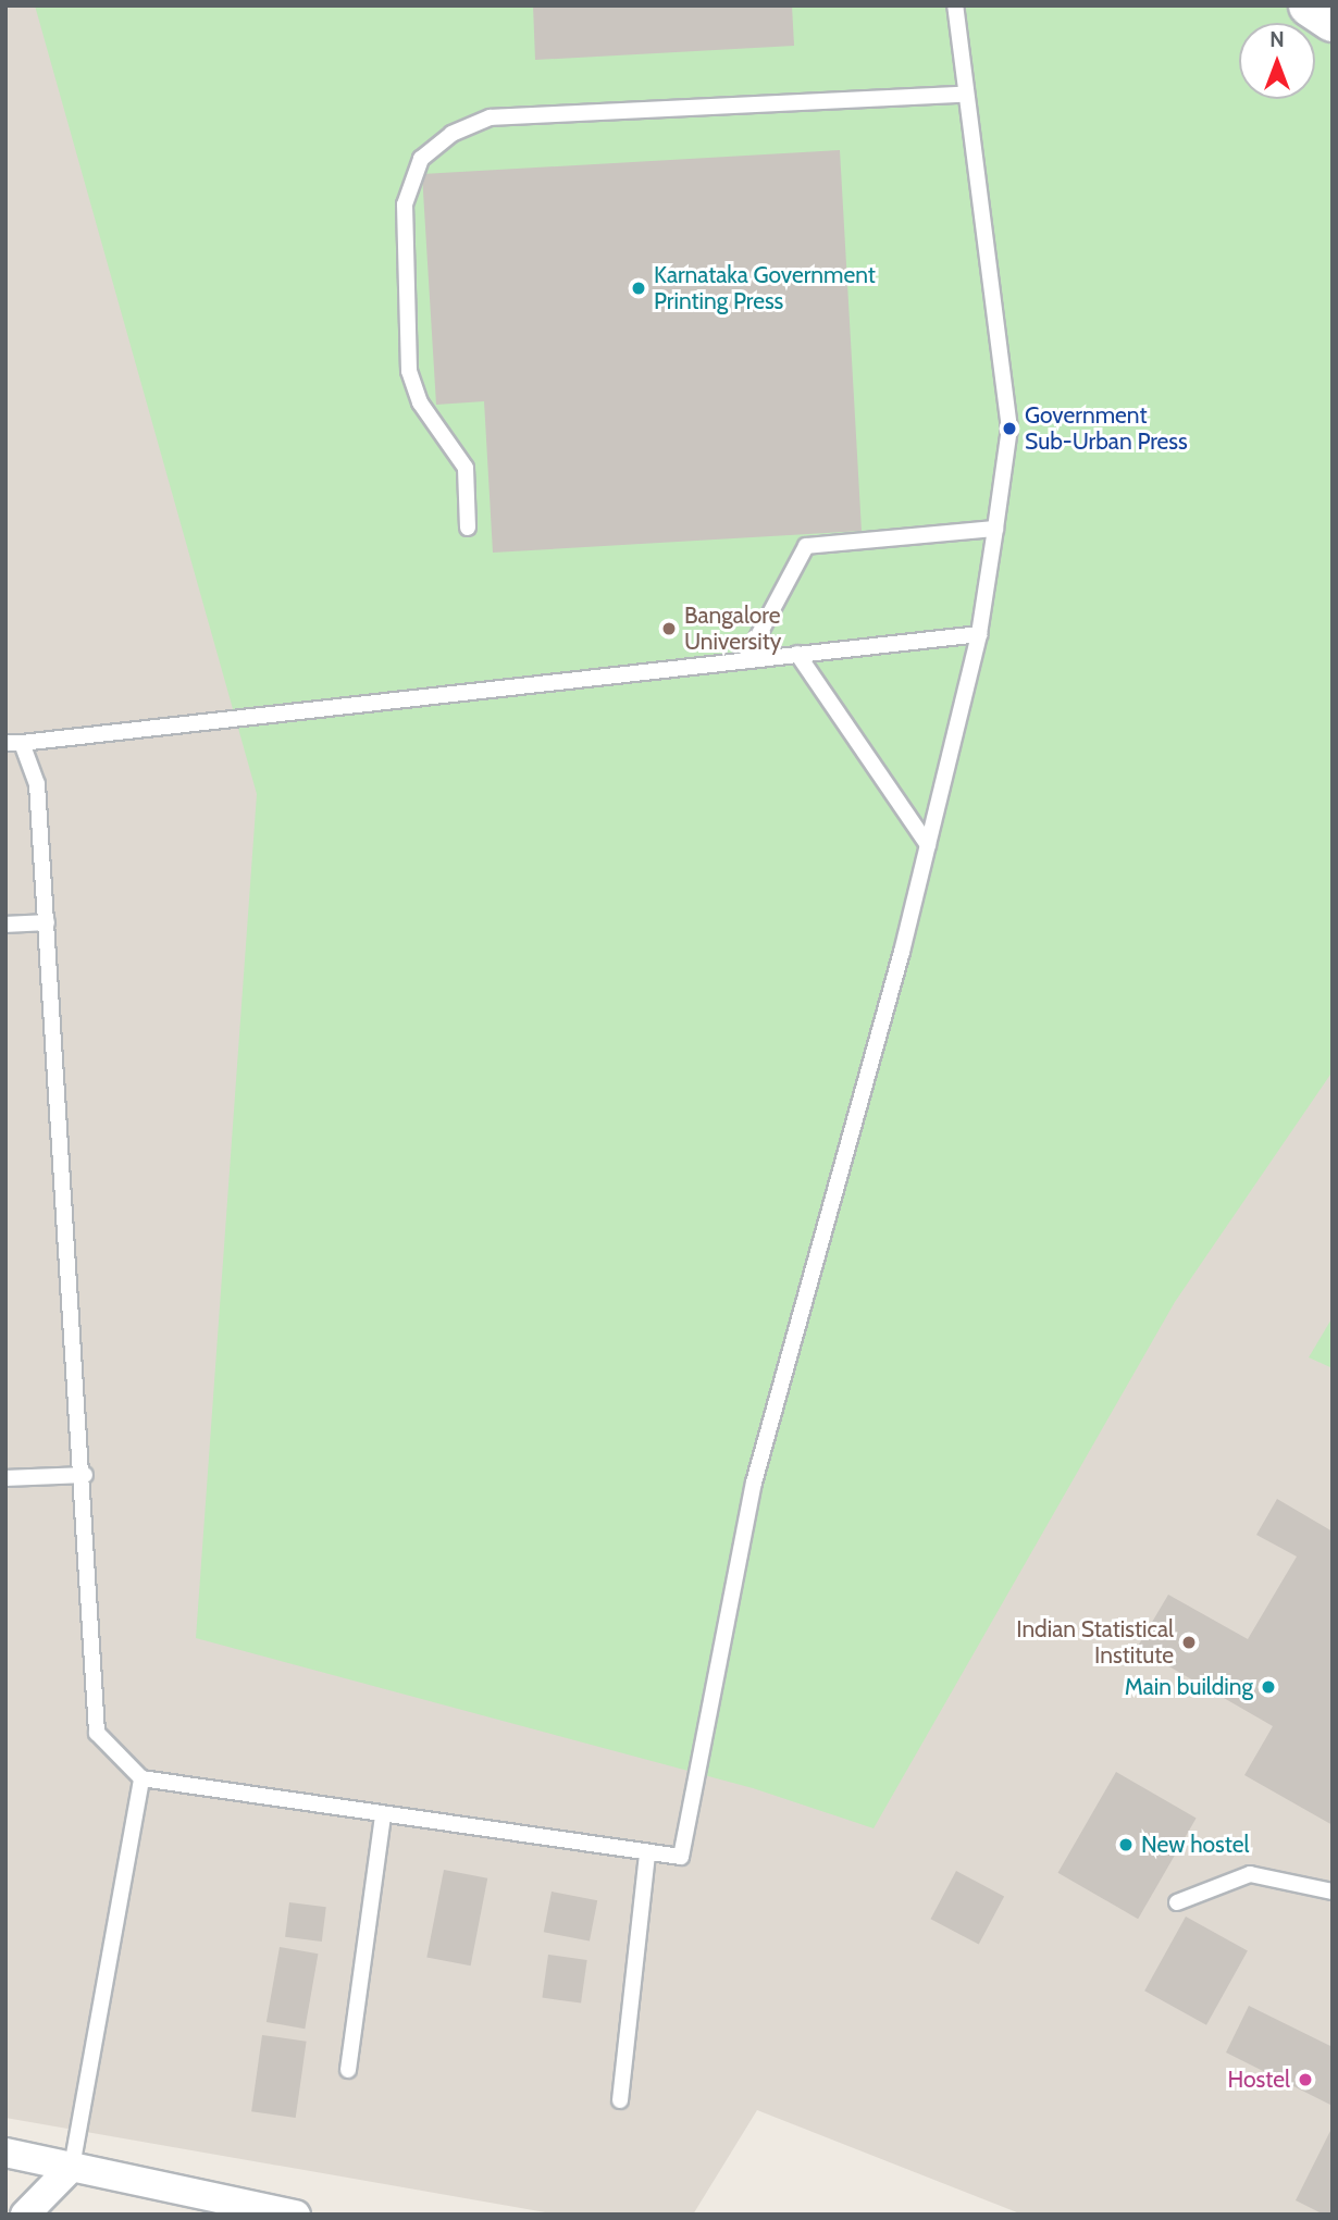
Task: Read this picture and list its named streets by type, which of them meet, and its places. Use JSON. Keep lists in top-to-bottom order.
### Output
{
  "places": [
    "Karnataka Government Printing Press",
    "Government Sub-Urban Press",
    "Bangalore University",
    "Indian Statistical Institute",
    "Main building",
    "New hostel",
    "Hostel"
  ],
  "north": "top"
}
